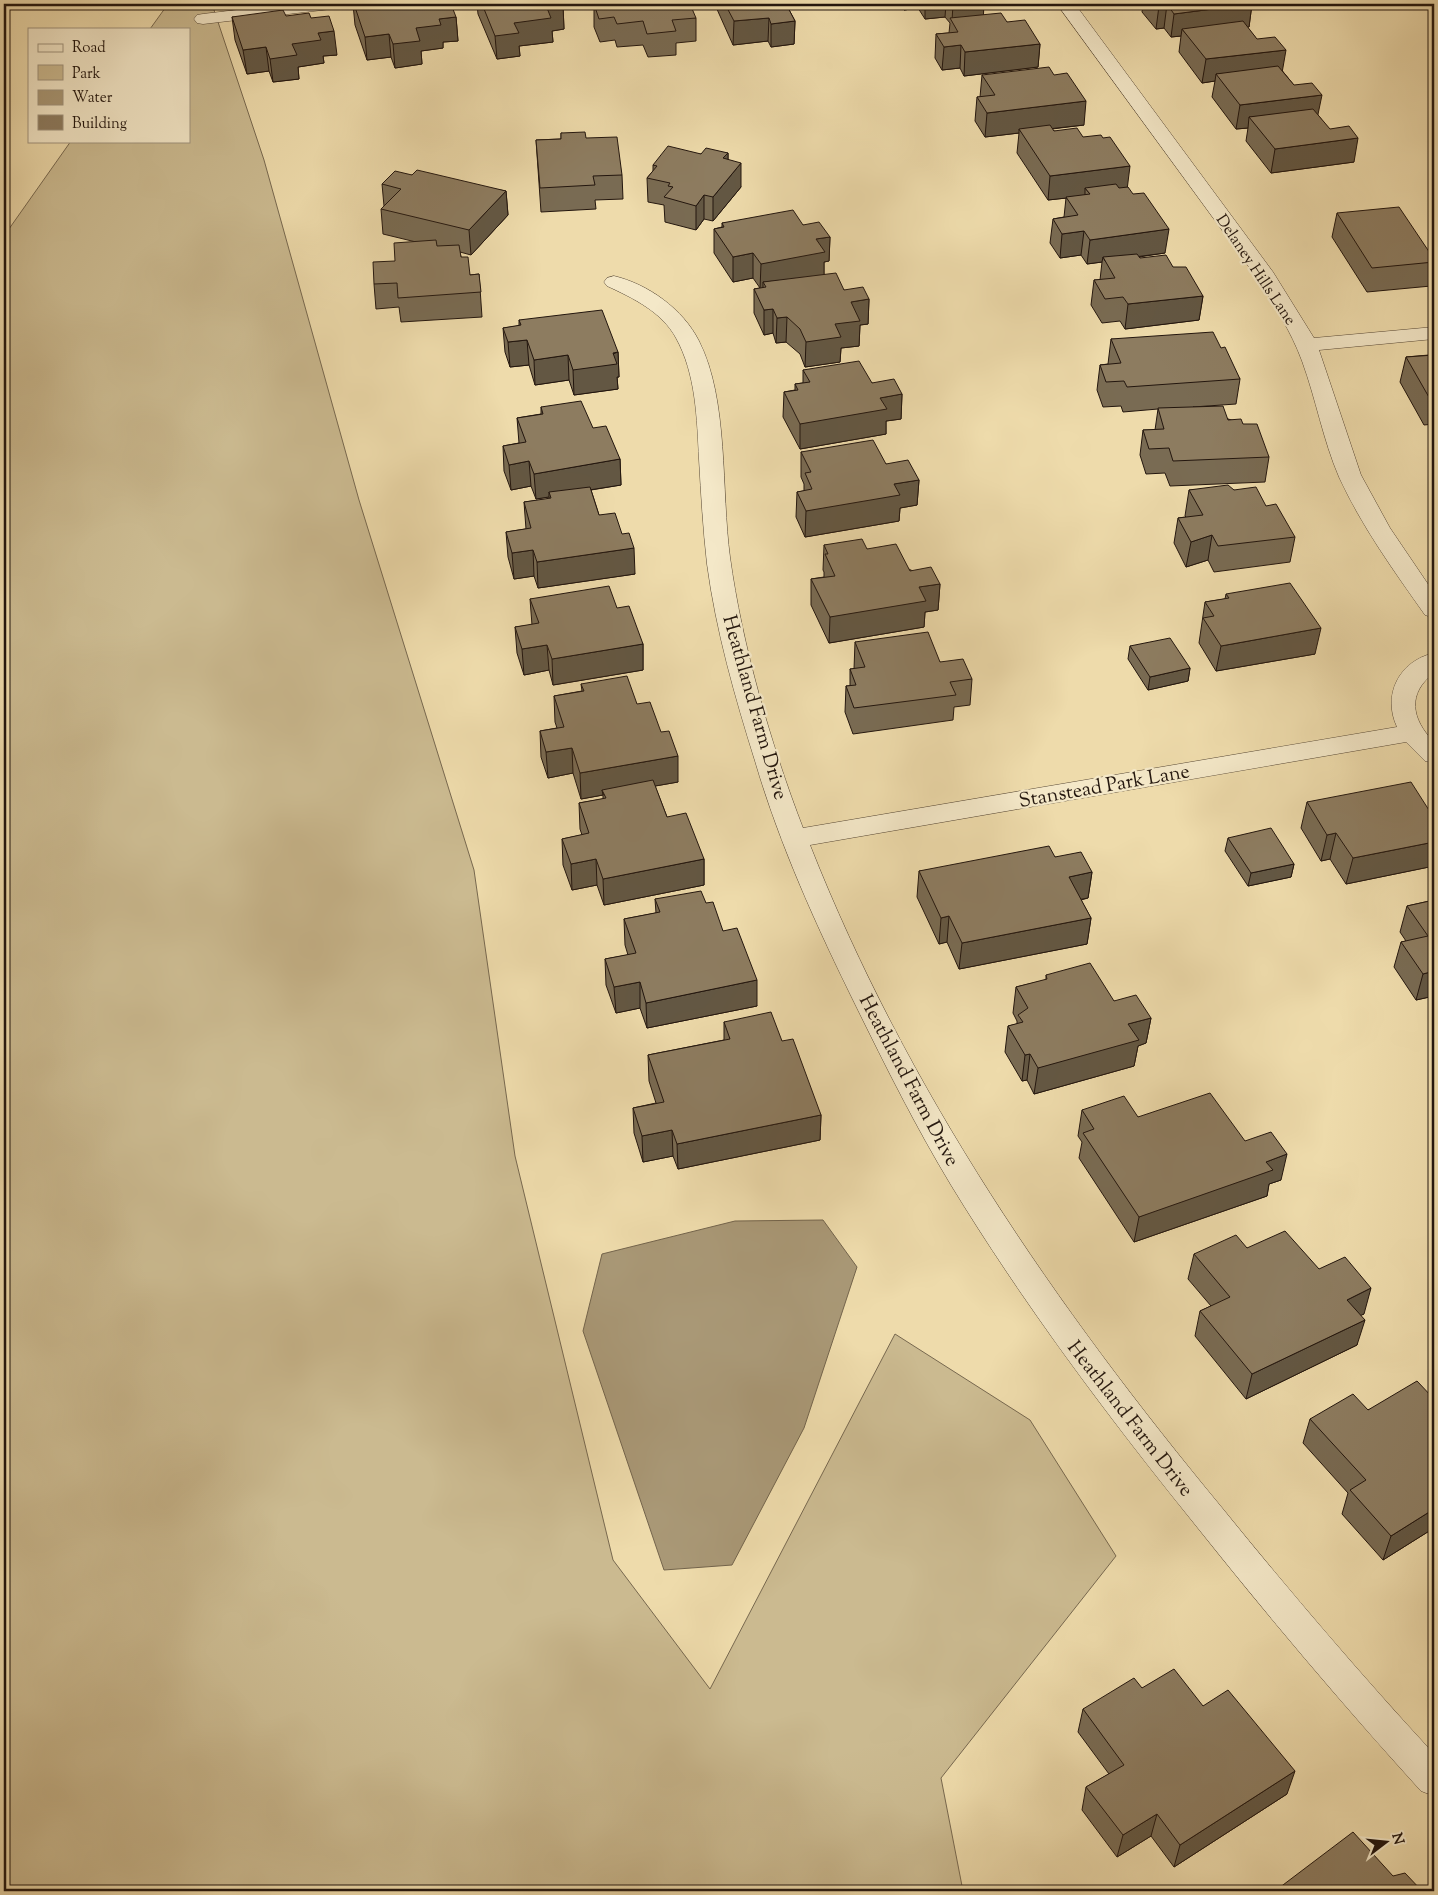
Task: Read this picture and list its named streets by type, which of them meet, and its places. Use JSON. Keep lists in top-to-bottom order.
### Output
{
  "streets": {
    "street": ["Delaney Hills Lane", "Heathland Farm Drive", "Stanstead Park Lane"]
  },
  "crossings": [
    ["Heathland Farm Drive", "Stanstead Park Lane"]
  ],
  "legend": [
    "Road",
    "Park",
    "Water",
    "Building"
  ],
  "north": "right"
}
